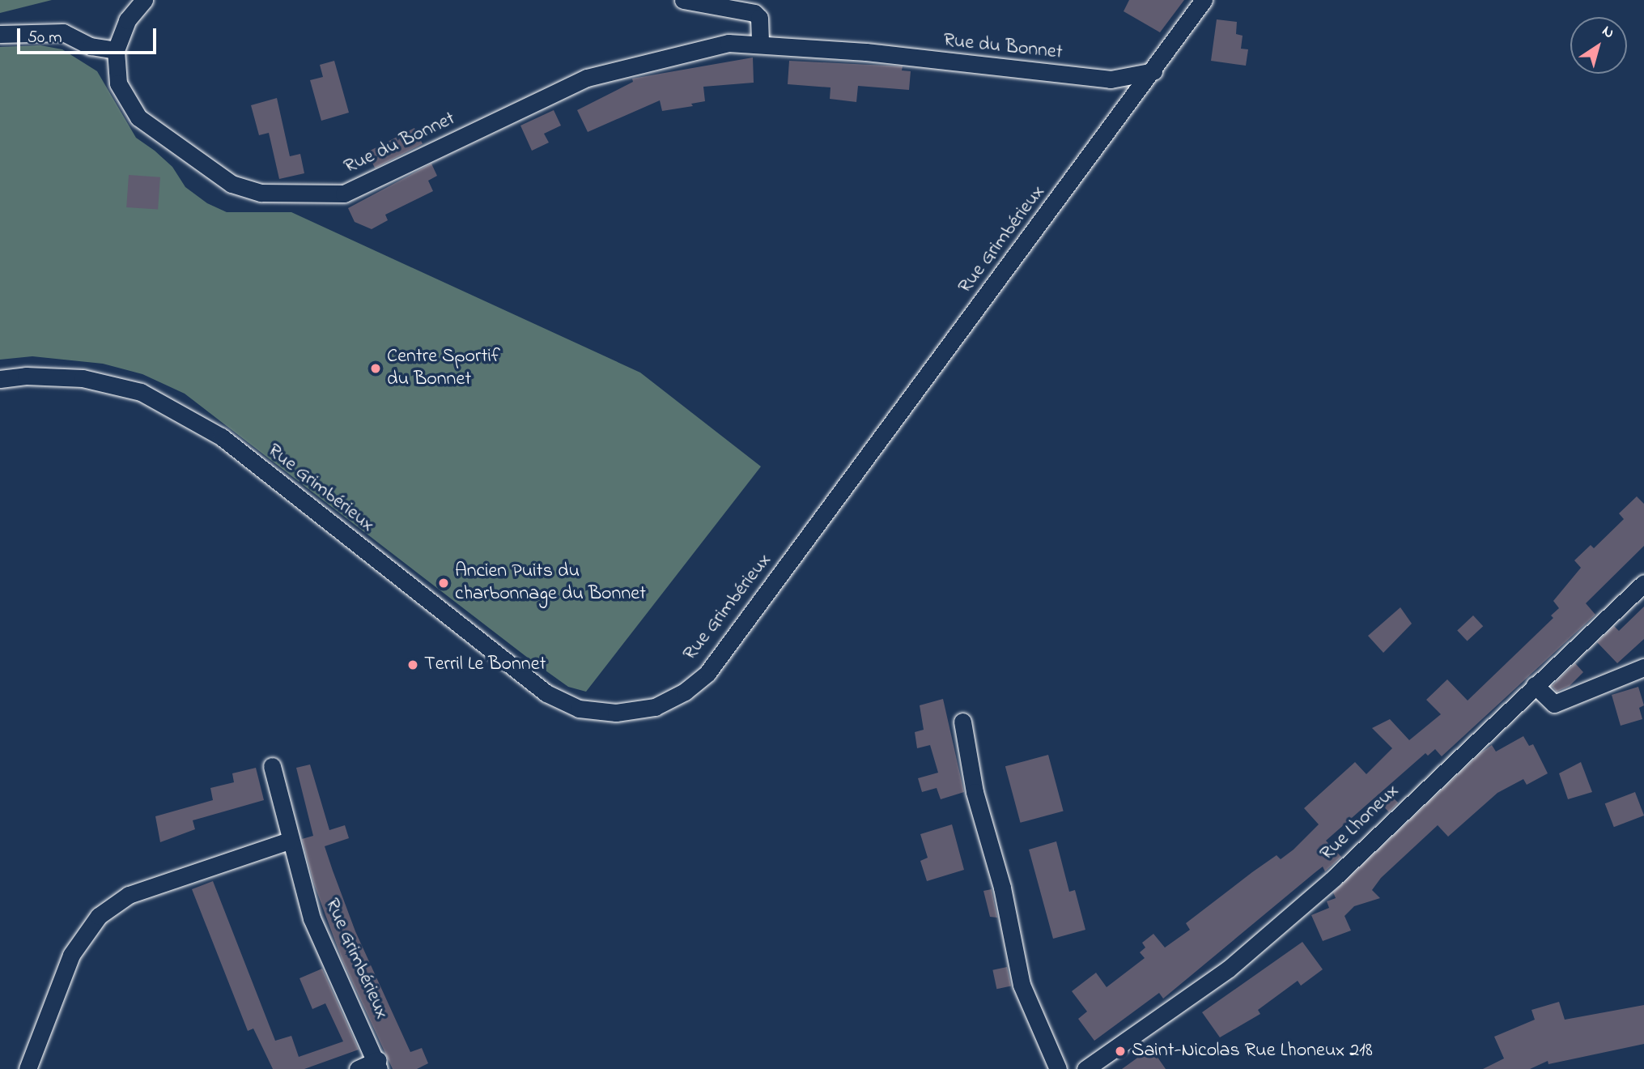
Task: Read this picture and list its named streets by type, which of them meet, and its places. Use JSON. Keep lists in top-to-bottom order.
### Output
{
  "streets": {
    "street": ["Rue du Bonnet", "Rue Grimbérieux", "Rue Lhoneux"]
  },
  "crossings": [
    ["Rue du Bonnet", "Rue Grimbérieux"]
  ],
  "places": [
    "Centre Sportif du Bonnet",
    "Ancien Puits du charbonnage du Bonnet",
    "Terril Le Bonnet",
    "Saint-Nicolas Rue Lhoneux 218"
  ],
  "scale_bar": "50 m",
  "north": "top right"
}
